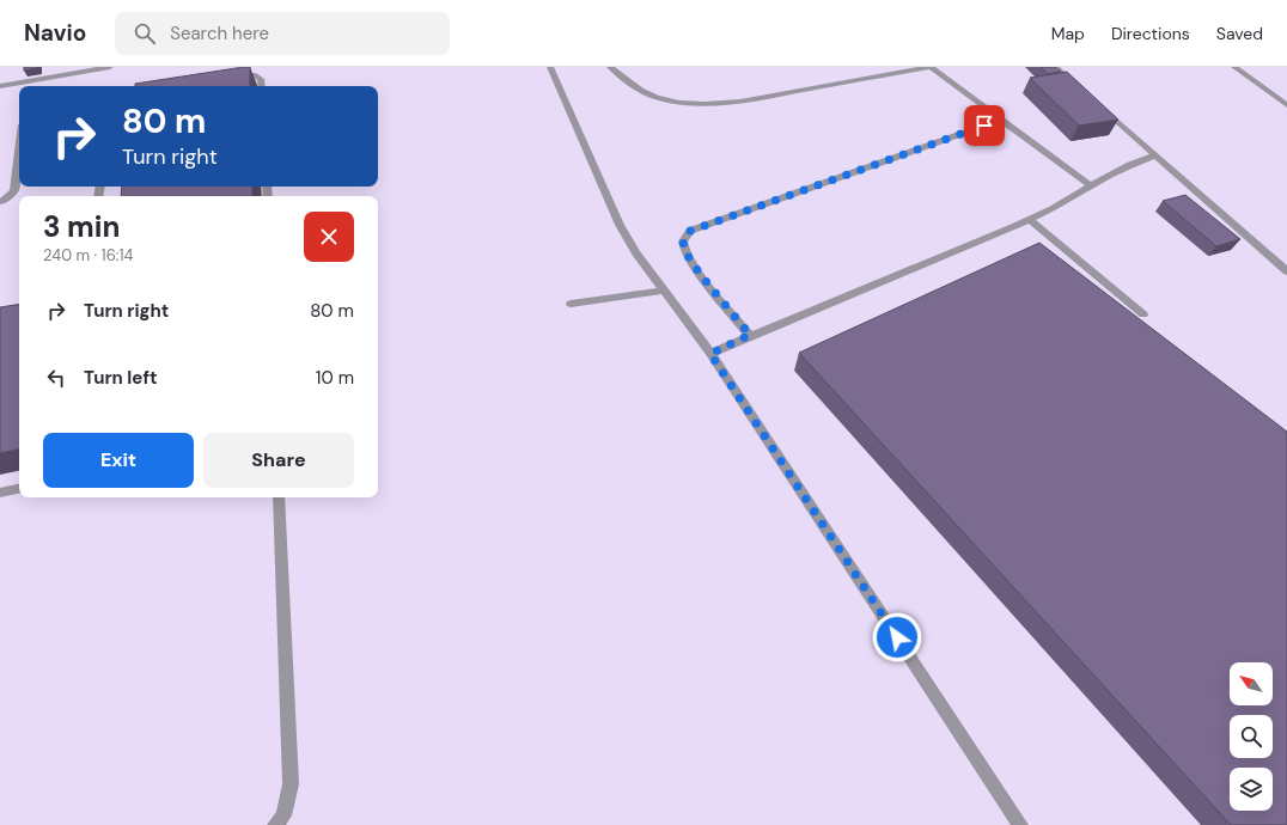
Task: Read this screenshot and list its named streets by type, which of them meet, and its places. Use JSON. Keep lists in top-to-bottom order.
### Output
{
  "north": "top left",
  "page": {
    "header": "Navio",
    "search": "Search here",
    "nav": ["Map", "Directions", "Saved"],
    "turn": ["80 m", "Turn right"],
    "heading": ["3 min", "240 m · 16:14"],
    "list": [
      {
        "name": "Turn right",
        "value": "80 m"
      },
      {
        "name": "Turn left",
        "value": "10 m"
      }
    ],
    "buttons": ["Exit", "Share"]
  }
}
